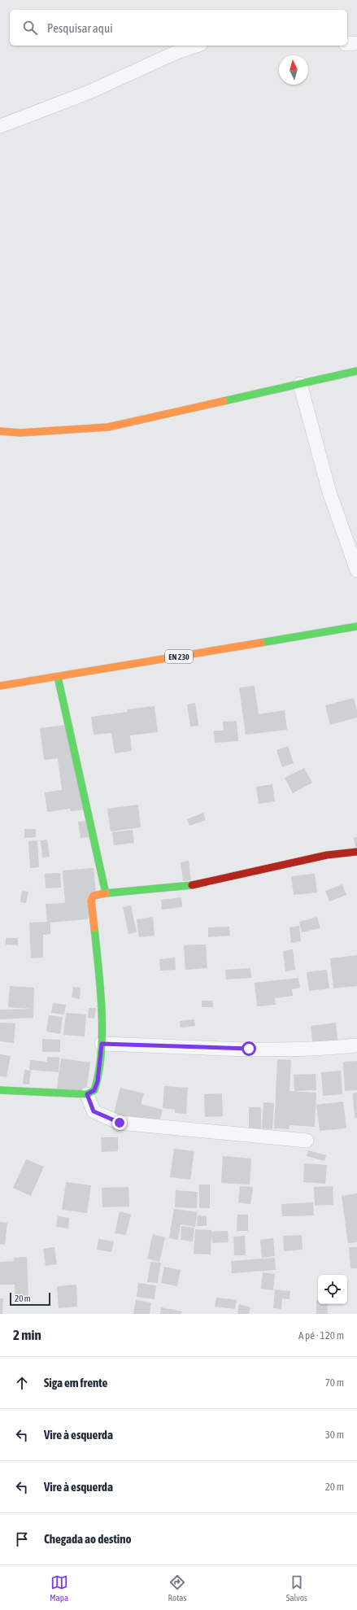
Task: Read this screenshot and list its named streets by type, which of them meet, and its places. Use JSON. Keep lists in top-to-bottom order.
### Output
{
  "streets": {
    "street": ["EN 230"]
  },
  "scale_bar": "20 m",
  "north": "top",
  "page": {
    "search": "Pesquisar aqui",
    "scale": "20 m",
    "heading": ["2 min", "A pé · 120 m"],
    "list": [
      ["Siga em frente", "70 m"],
      ["Vire à esquerda", "30 m"],
      ["Vire à esquerda", "20 m"],
      "Chegada ao destino"
    ],
    "nav": ["Mapa", "Rotas", "Salvos"]
  }
}
